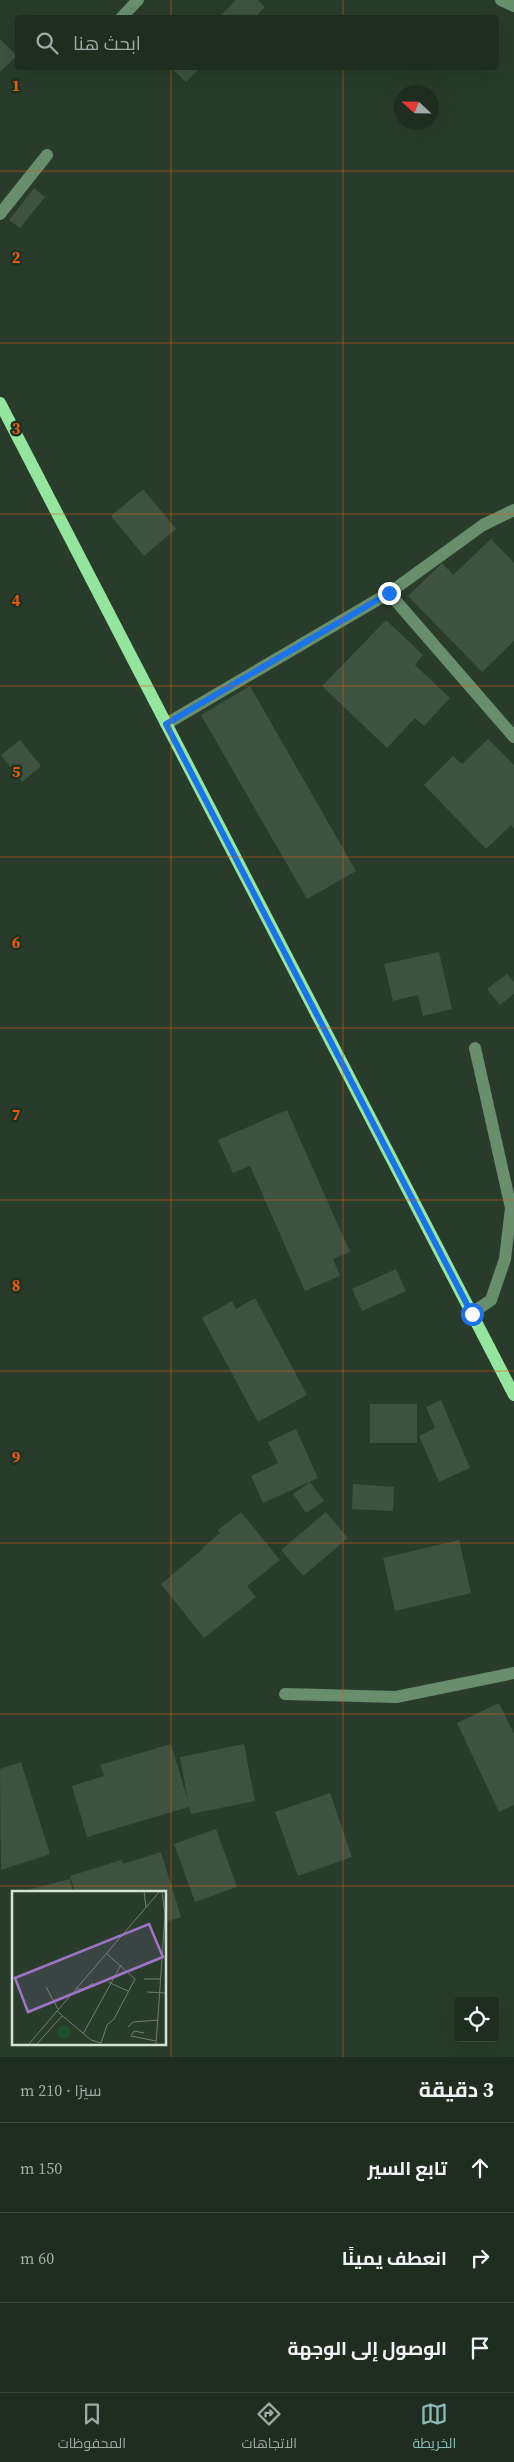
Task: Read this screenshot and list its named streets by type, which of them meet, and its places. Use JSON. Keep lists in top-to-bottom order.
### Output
{
  "north": "left",
  "page": {
    "search": "ابحث هنا",
    "heading": ["3 دقيقة", "سيرًا · 210 m"],
    "list": [
      ["تابع السير", "150 m"],
      ["انعطف يمينًا", "60 m"],
      "الوصول إلى الوجهة"
    ],
    "nav": ["الخريطة", "الاتجاهات", "المحفوظات"]
  },
  "grid": {
    "rows": [
      "1",
      "2",
      "3",
      "4",
      "5",
      "6",
      "7",
      "8",
      "9"
    ]
  }
}
